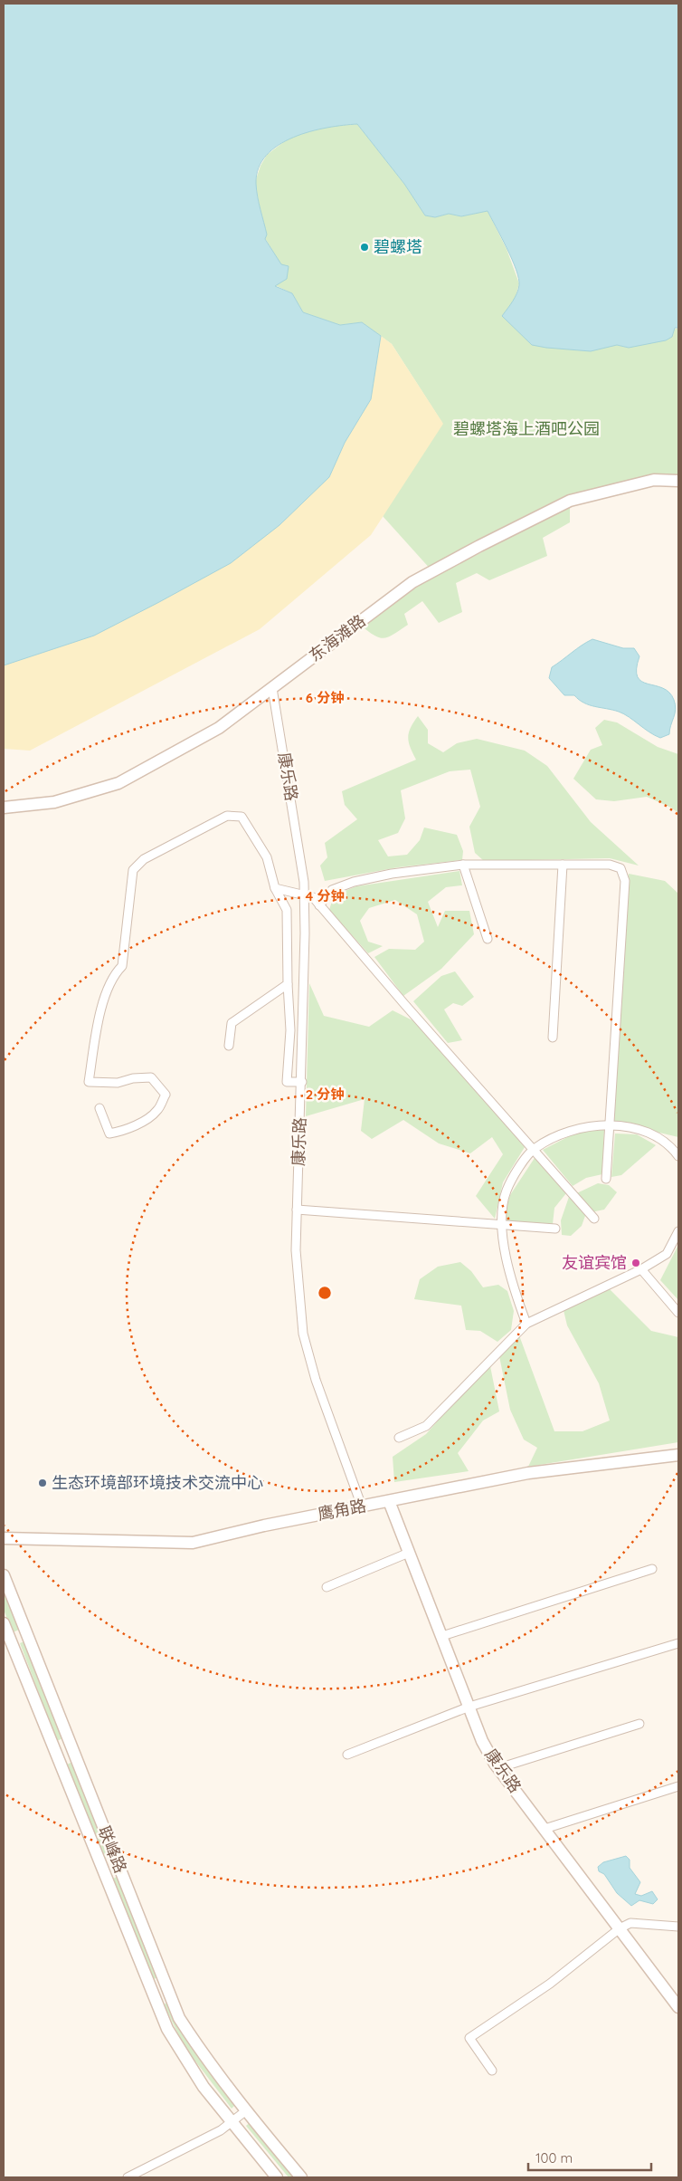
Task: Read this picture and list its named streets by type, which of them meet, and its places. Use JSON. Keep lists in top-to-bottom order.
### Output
{
  "streets": {
    "main road": [
      "东海滩路",
      "康乐路",
      "鹰角路",
      "联峰路"
    ]
  },
  "crossings": [
    ["东海滩路", "康乐路"],
    ["康乐路", "鹰角路"]
  ],
  "parks": ["碧螺塔海上酒吧公园"],
  "places": ["碧螺塔", "友谊宾馆", "生态环境部环境技术交流中心"],
  "scale_bar": "100 m",
  "rings": ["6 分钟", "4 分钟", "2 分钟"]
}
